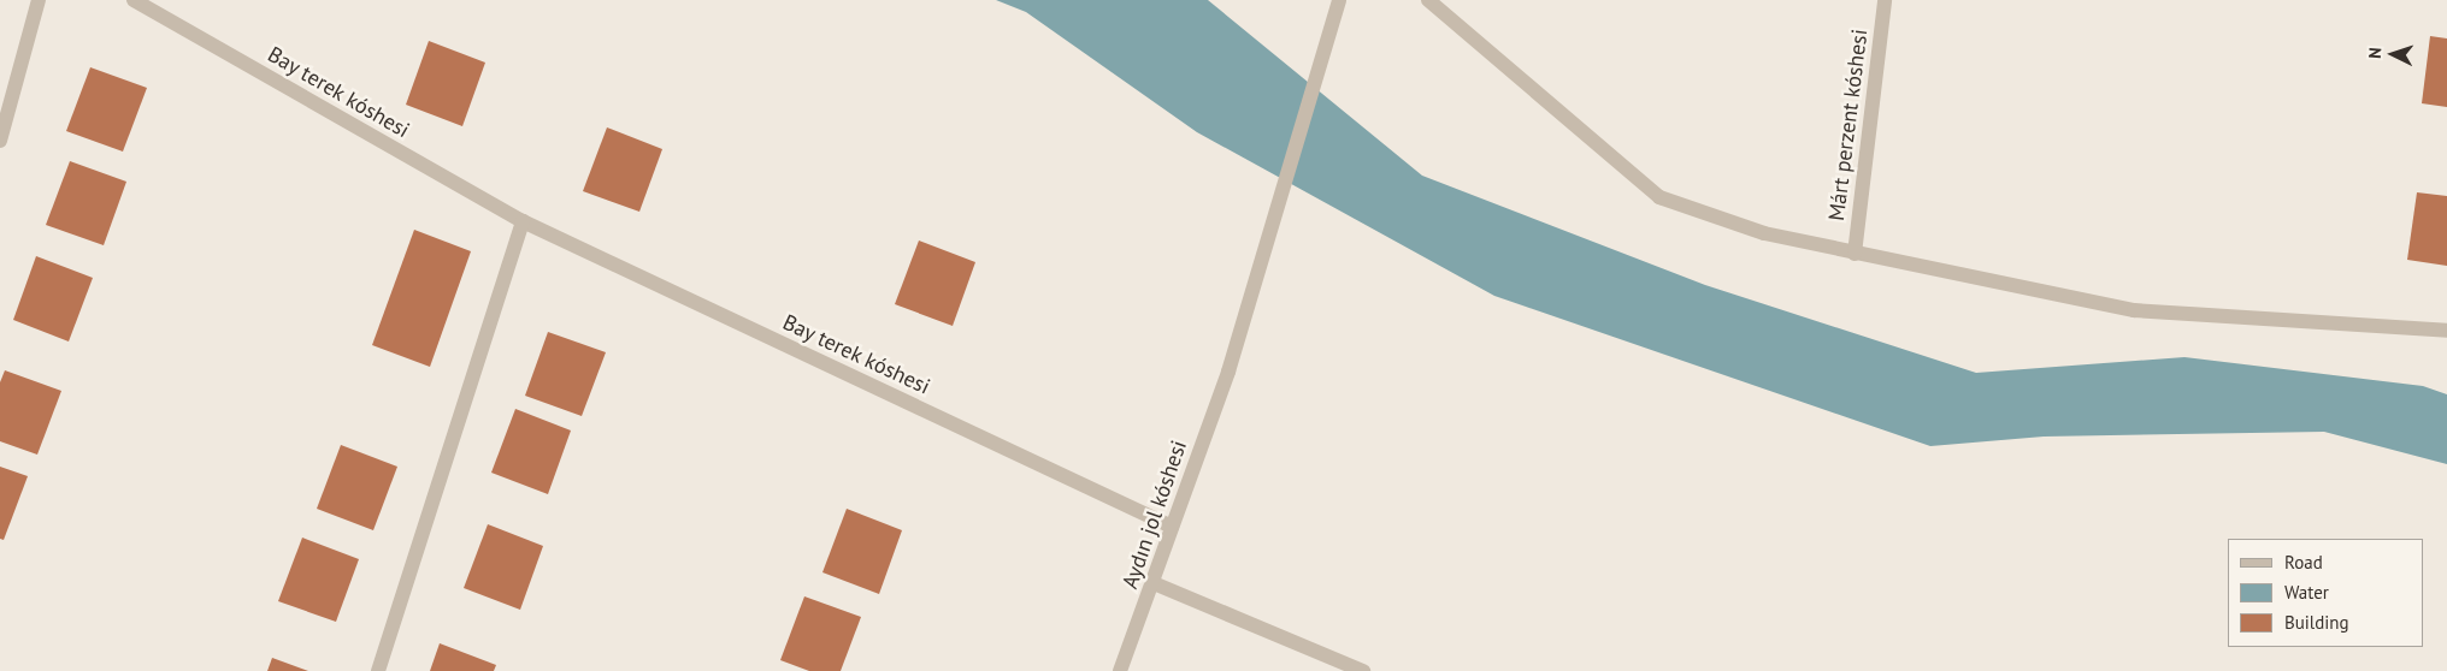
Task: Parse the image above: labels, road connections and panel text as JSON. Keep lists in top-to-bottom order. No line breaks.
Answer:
{"streets":{"street":["Bay terek kóshesi","Márt perzent kóshesi","Aydın jol kóshesi"]},"crossings":[["Bay terek kóshesi","Aydın jol kóshesi"]],"legend":["Road","Water","Building"],"north":"left"}
